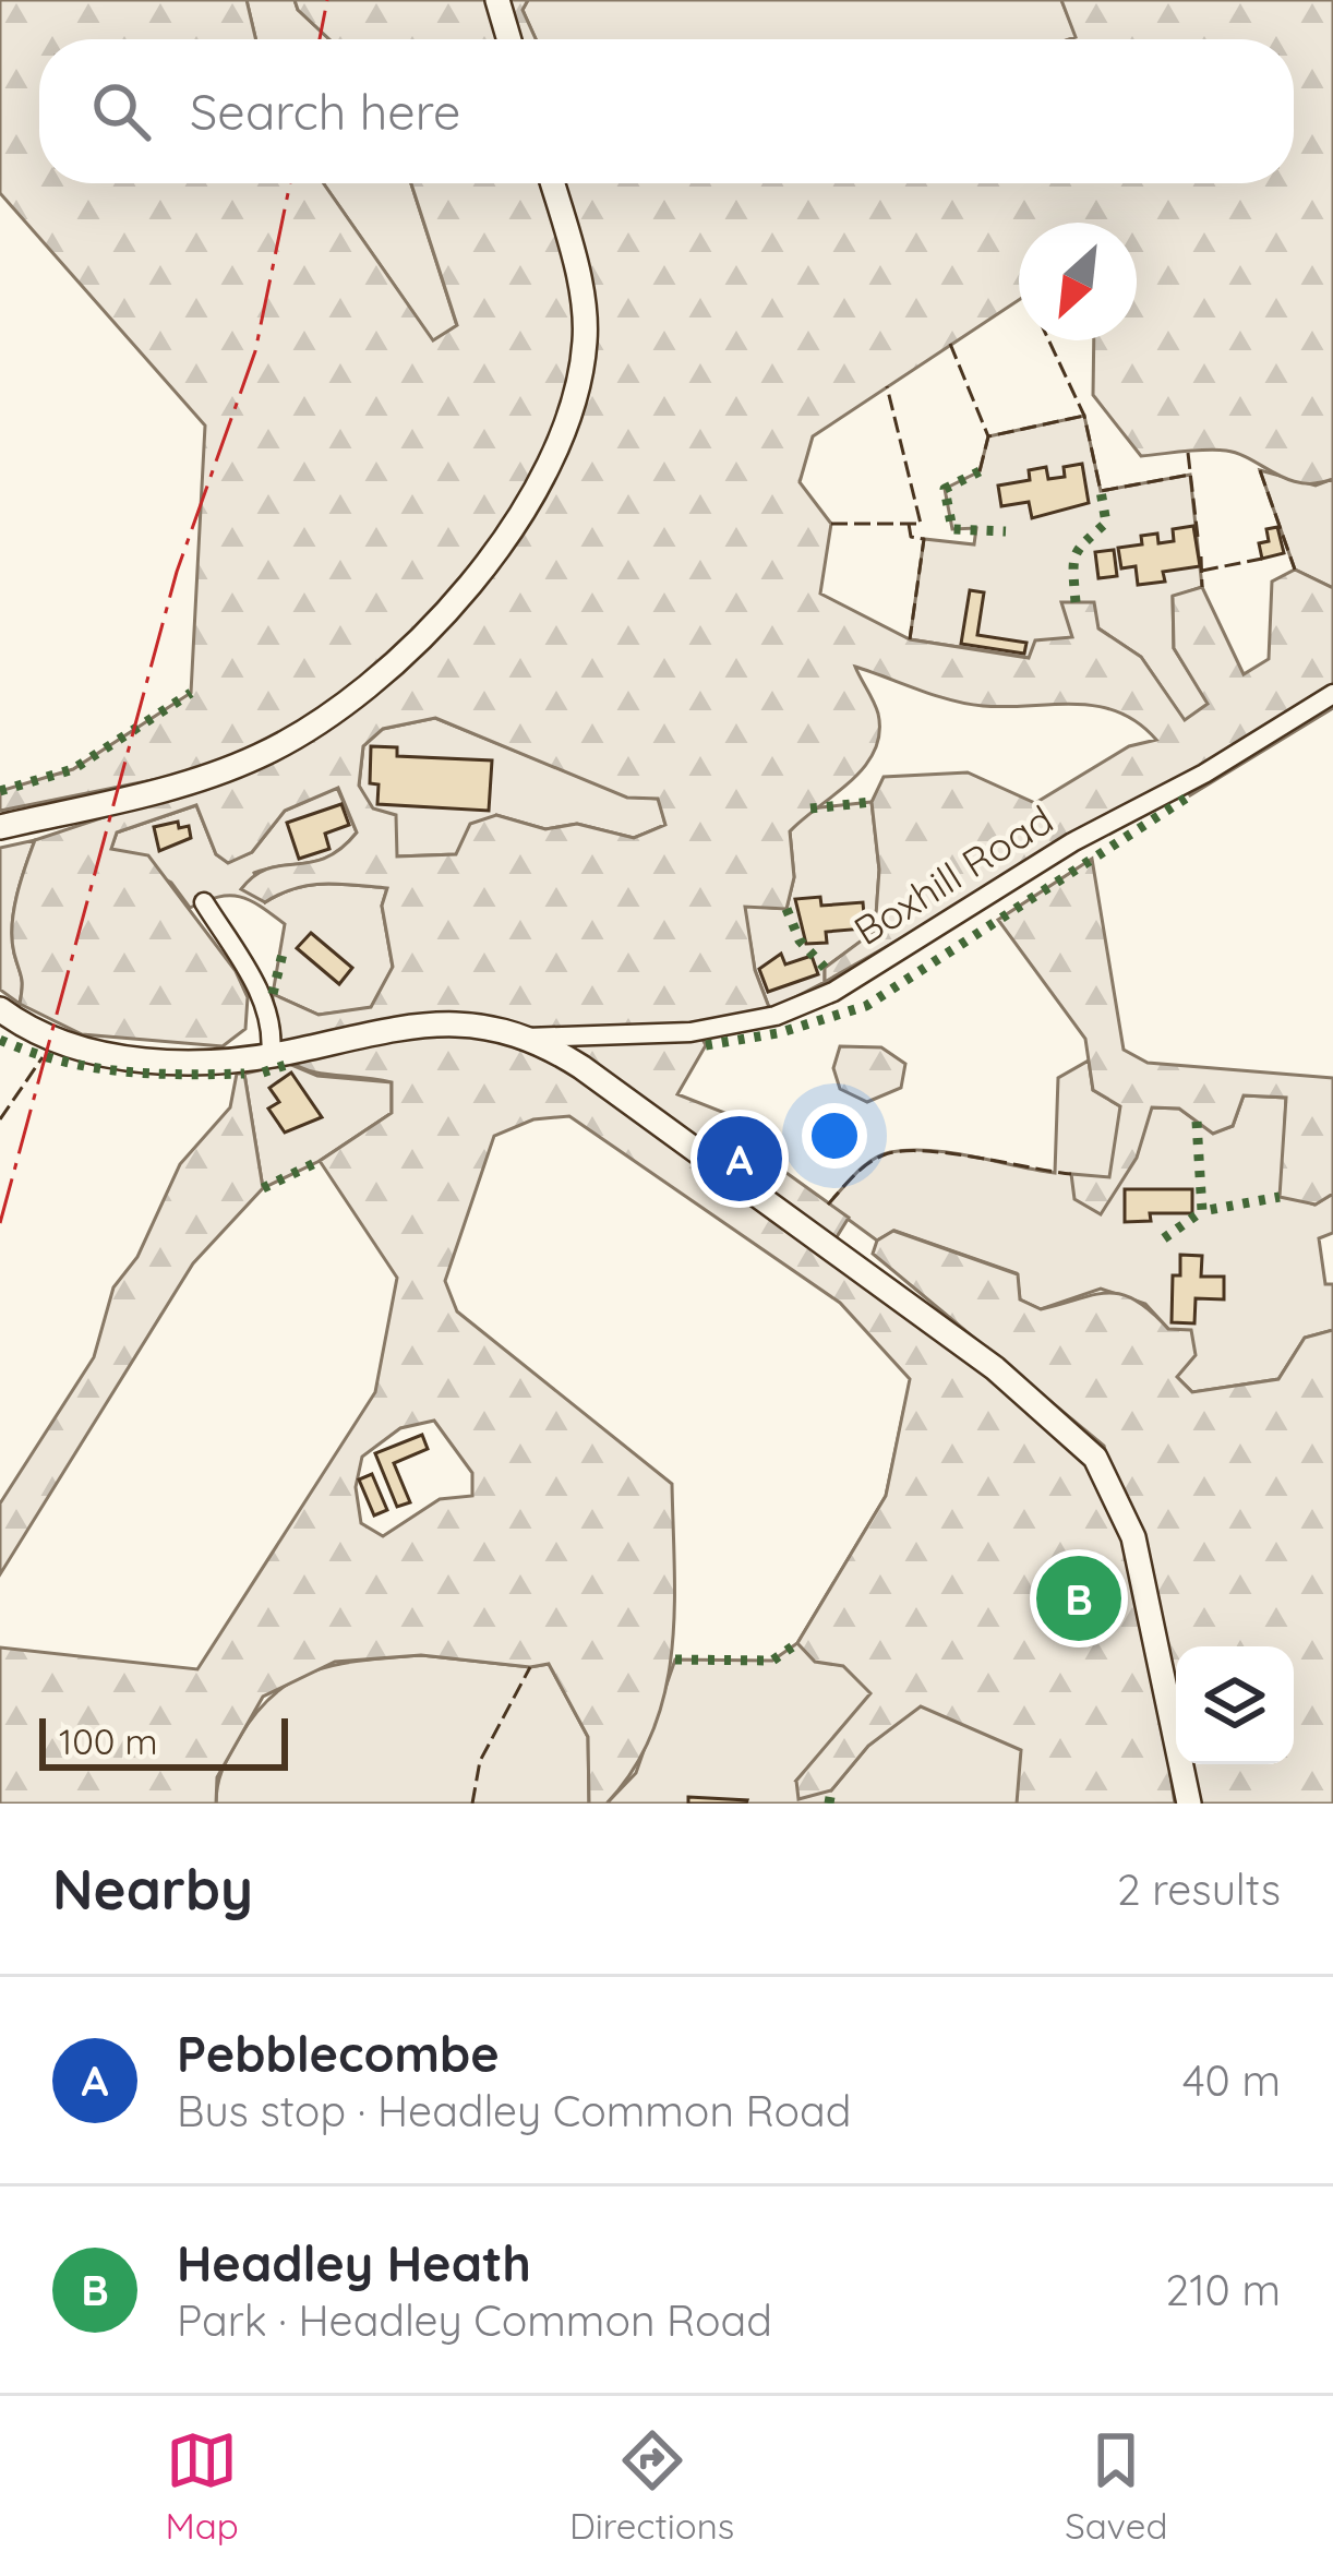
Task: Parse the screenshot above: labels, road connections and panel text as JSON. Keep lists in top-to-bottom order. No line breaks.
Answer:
{"streets":{"street":["Boxhill Road"]},"scale_bar":"100 m","north":"bottom left","page":{"search":"Search here","pins":["A","B"],"scale":"100 m","heading":["Nearby","2 results"],"list":[{"mark":"A","name":"Pebblecombe","note":"Bus stop · Headley Common Road","value":"40 m"},{"mark":"B","name":"Headley Heath","note":"Park · Headley Common Road","value":"210 m"}],"nav":["Map","Directions","Saved"]}}
